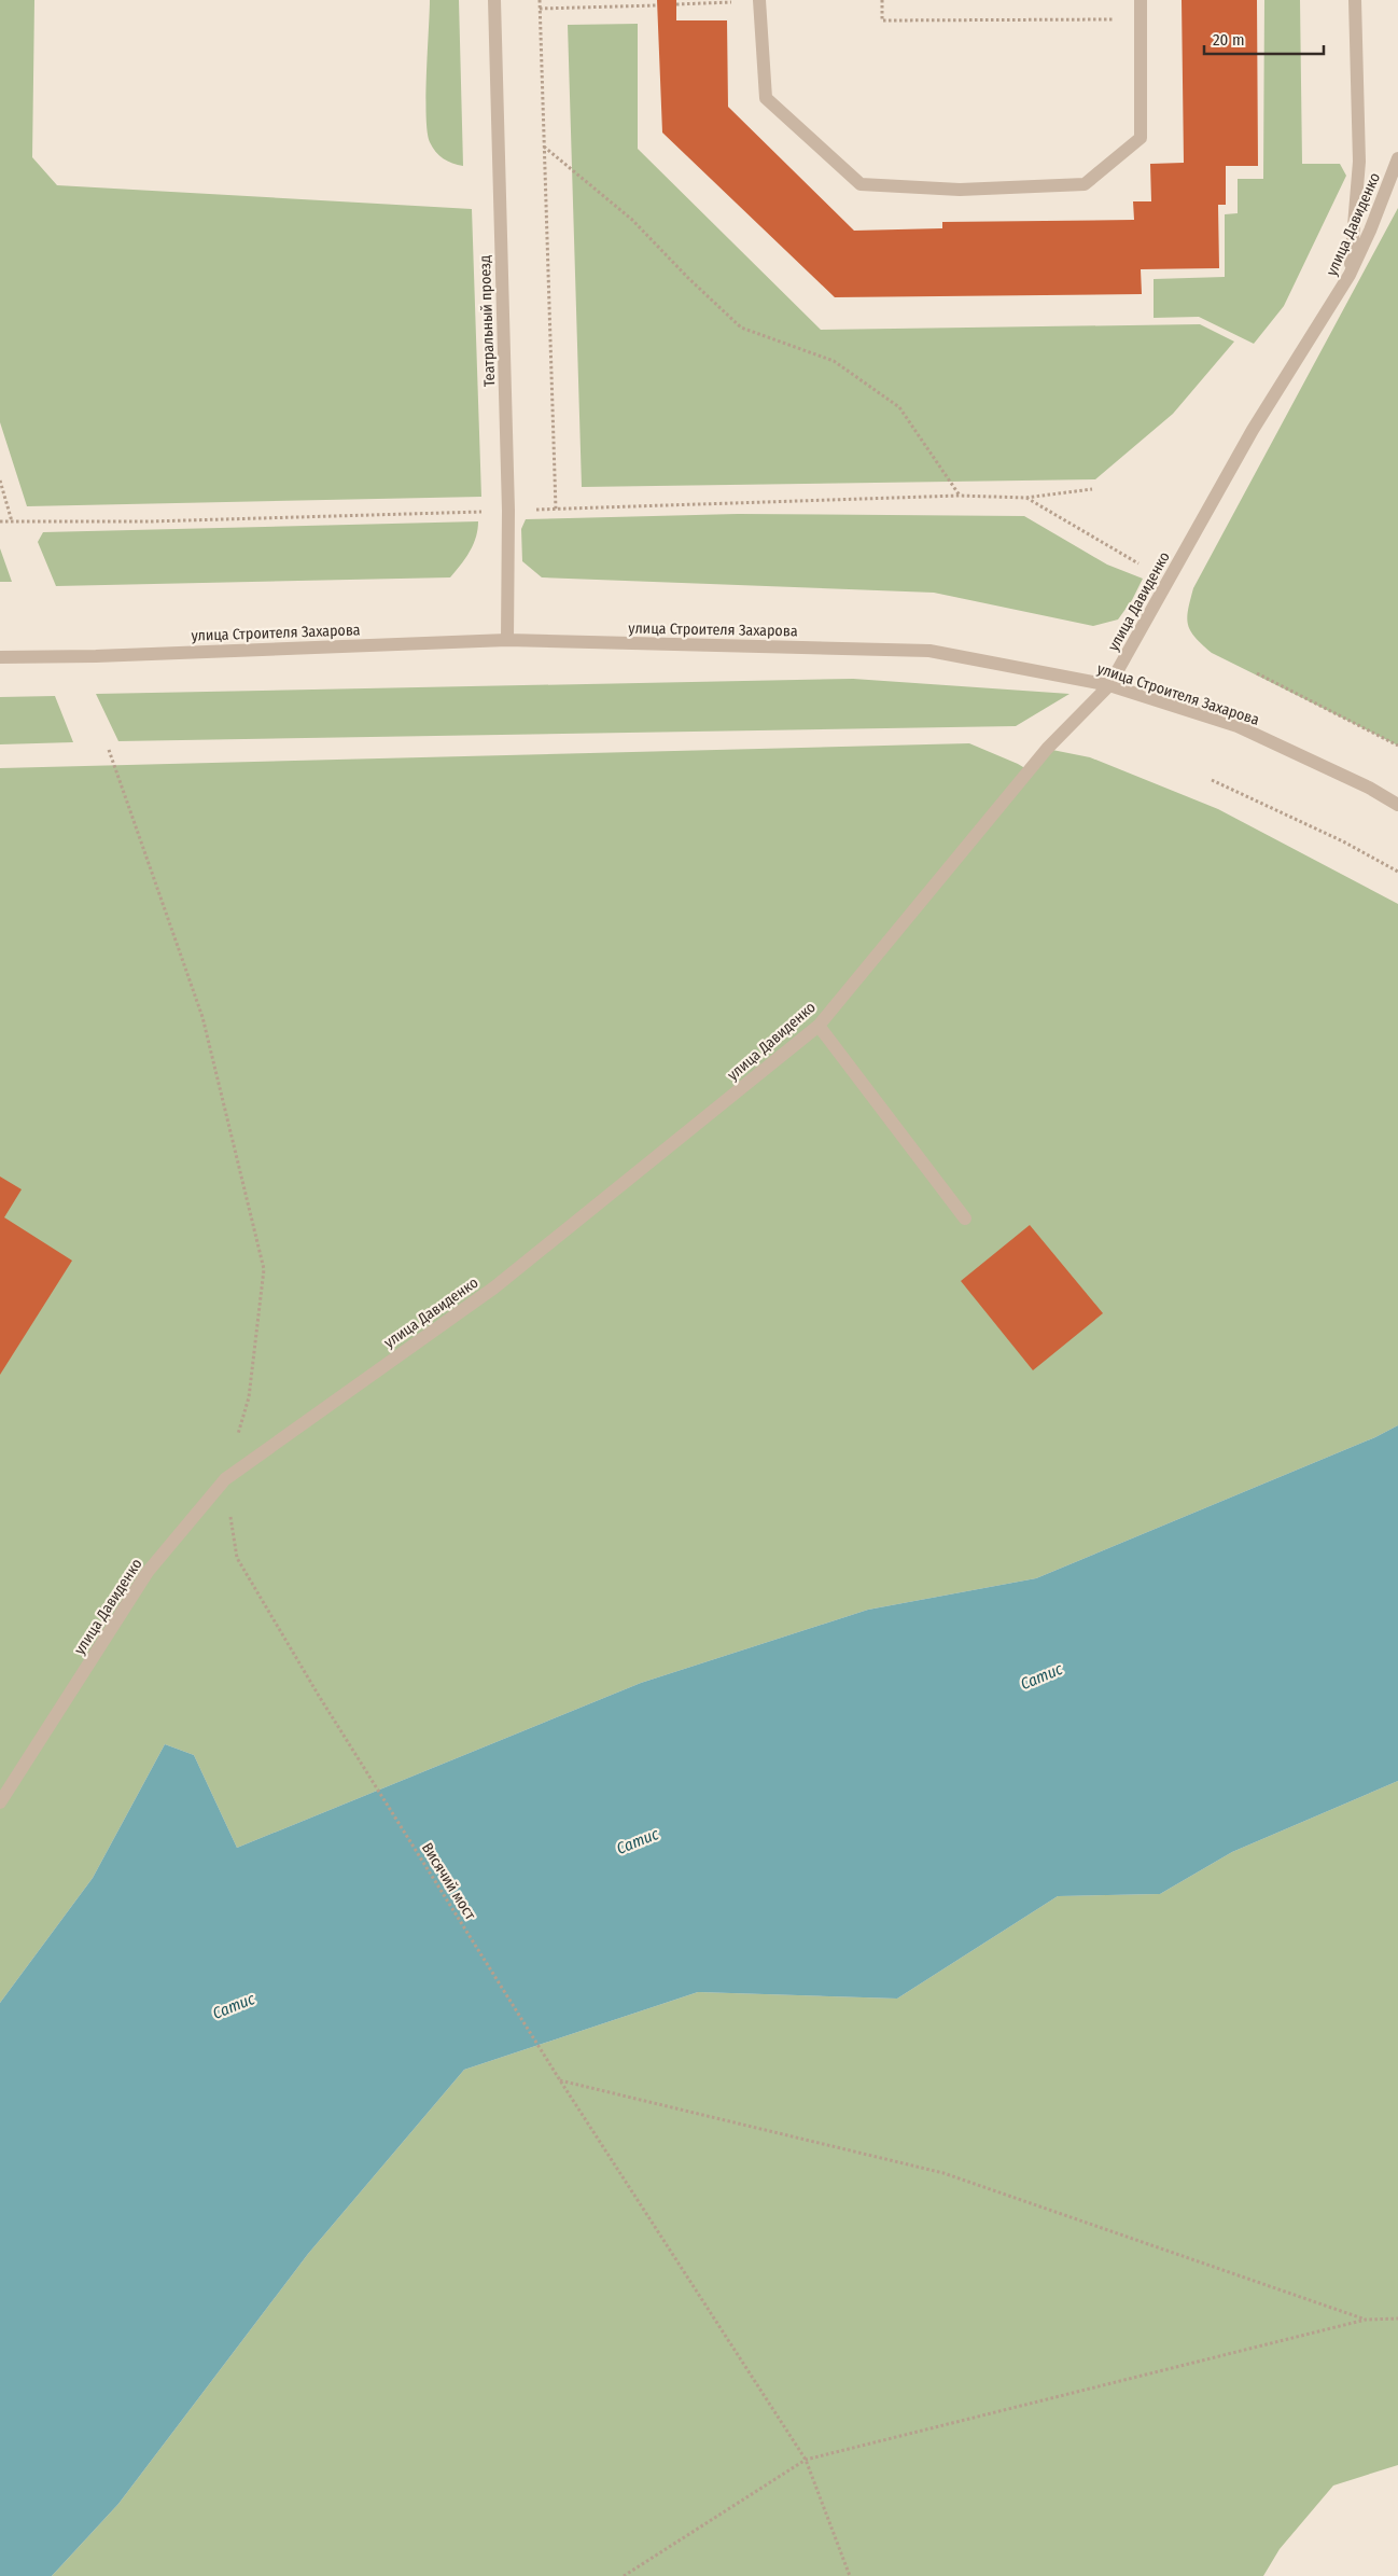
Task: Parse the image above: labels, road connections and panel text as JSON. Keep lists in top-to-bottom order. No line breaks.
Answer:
{"streets":{"street":["улица Давиденко","Театральный проезд","улица Строителя Захарова"],"path":["Висячий мост"]},"crossings":[["улица Давиденко","улица Строителя Захарова"],["улица Давиденко","Висячий мост"],["Театральный проезд","улица Строителя Захарова"]],"water":["Сатис"],"scale_bar":"20 m"}
